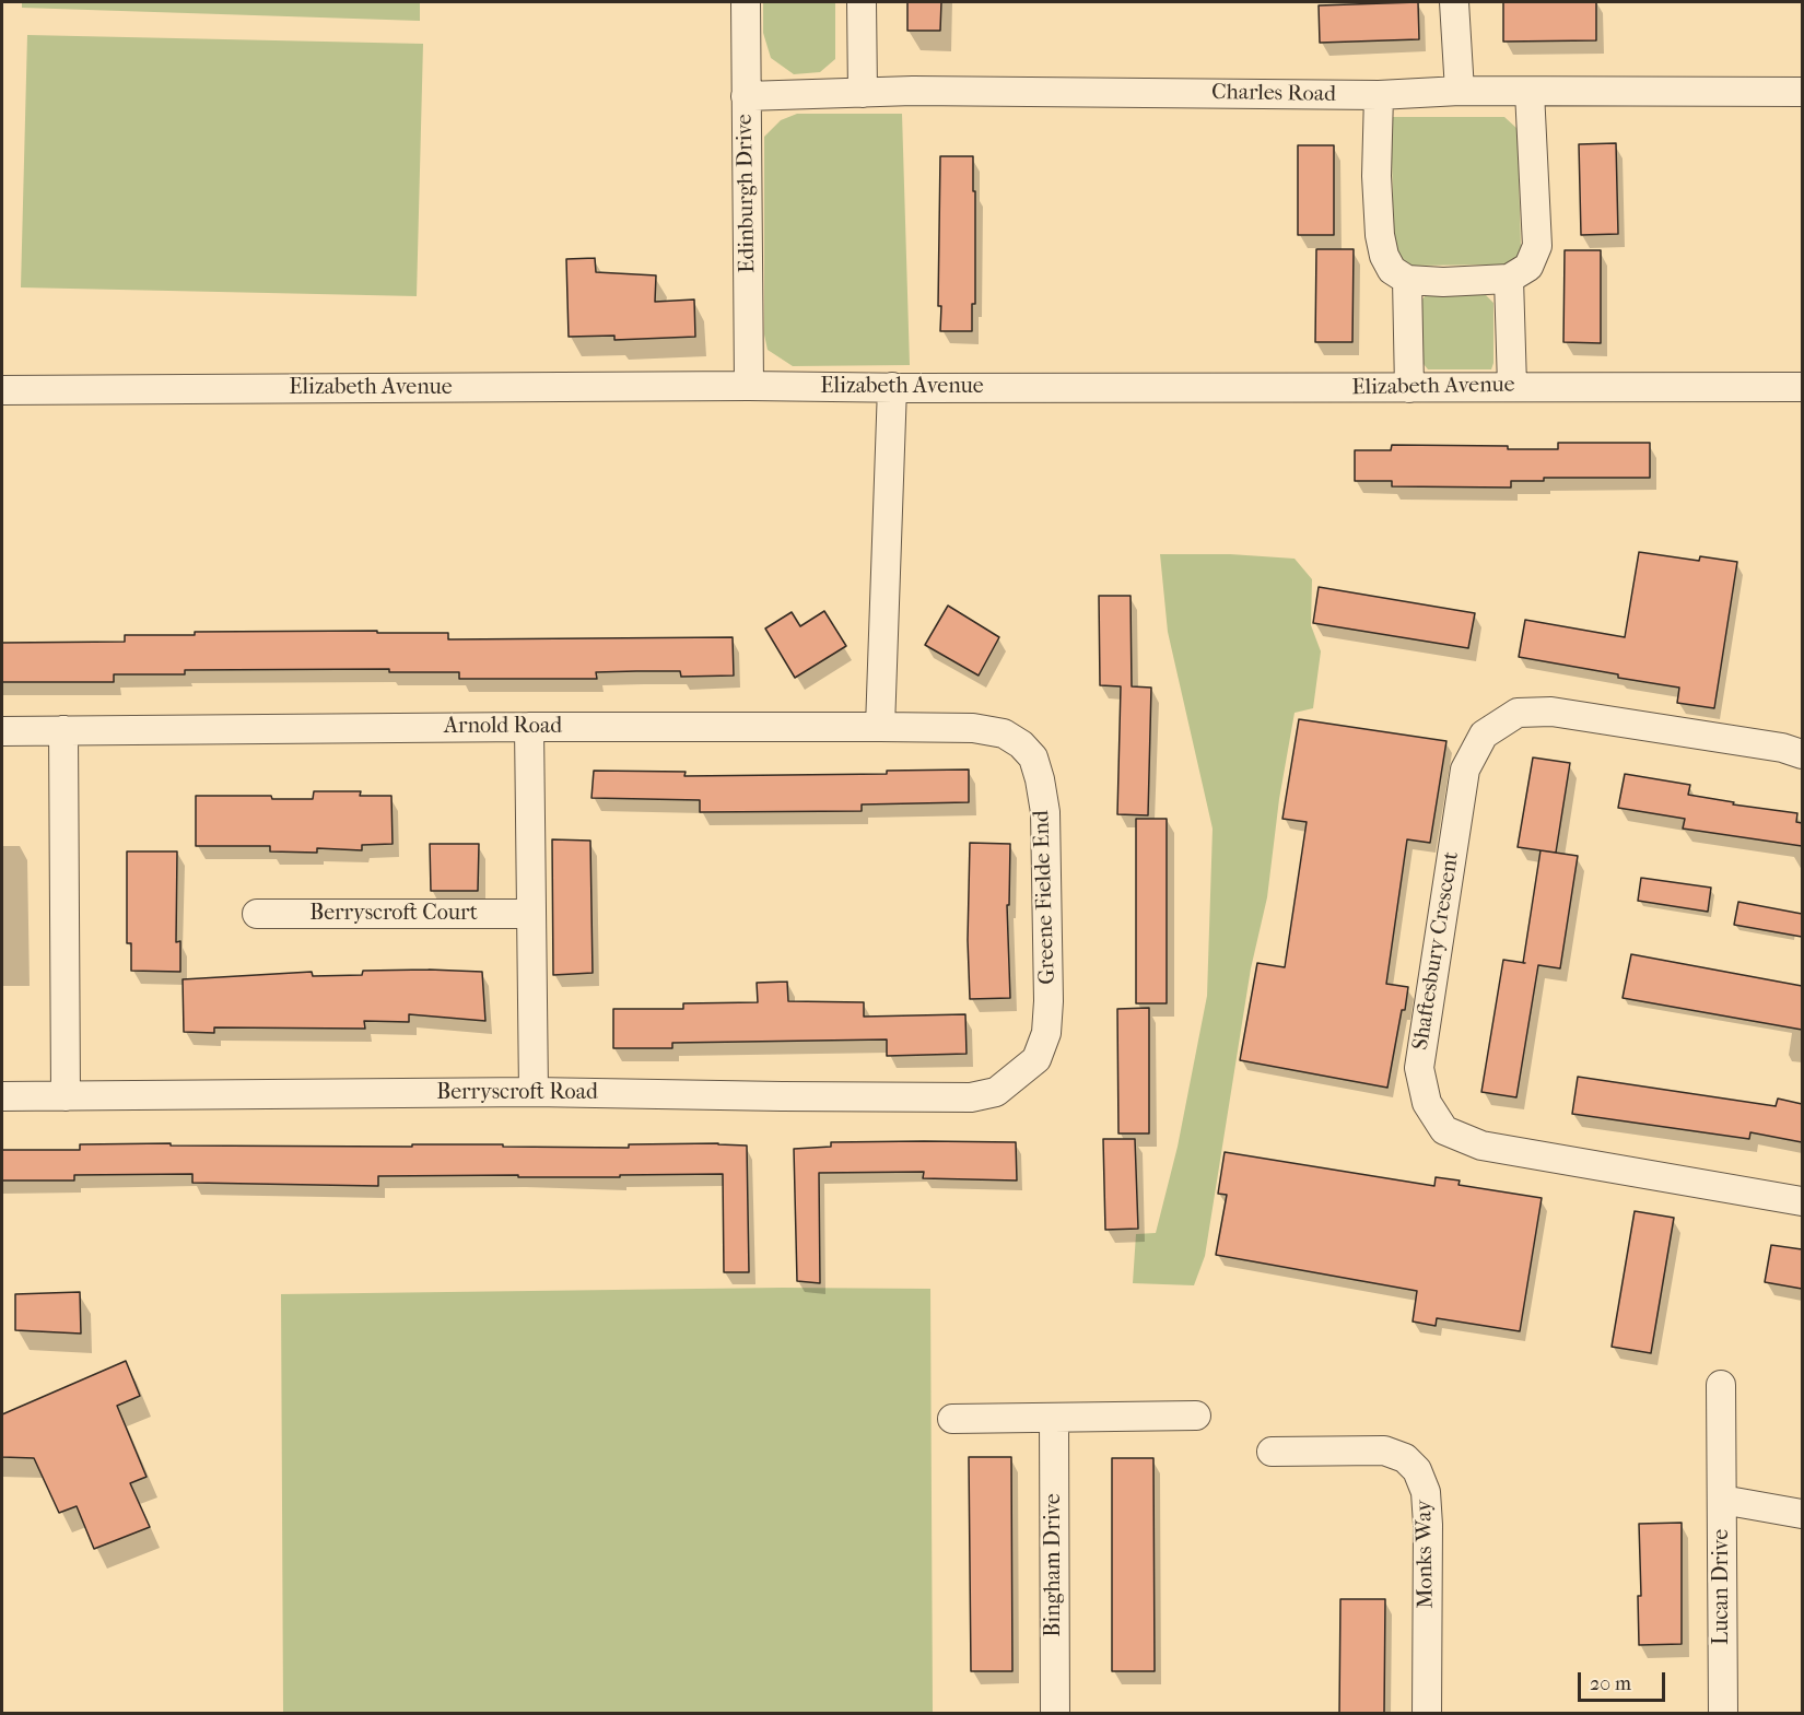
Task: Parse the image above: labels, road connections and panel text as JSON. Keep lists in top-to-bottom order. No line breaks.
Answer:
{"streets":{"street":["Charles Road","Edinburgh Drive","Elizabeth Avenue","Arnold Road","Greene Fielde End","Berryscroft Court","Shaftesbury Crescent","Berryscroft Road","Monks Way","Bingham Drive","Lucan Drive"]},"crossings":[["Charles Road","Edinburgh Drive"],["Edinburgh Drive","Elizabeth Avenue"],["Arnold Road","Greene Fielde End"],["Greene Fielde End","Berryscroft Road"]],"scale_bar":"20 m"}
